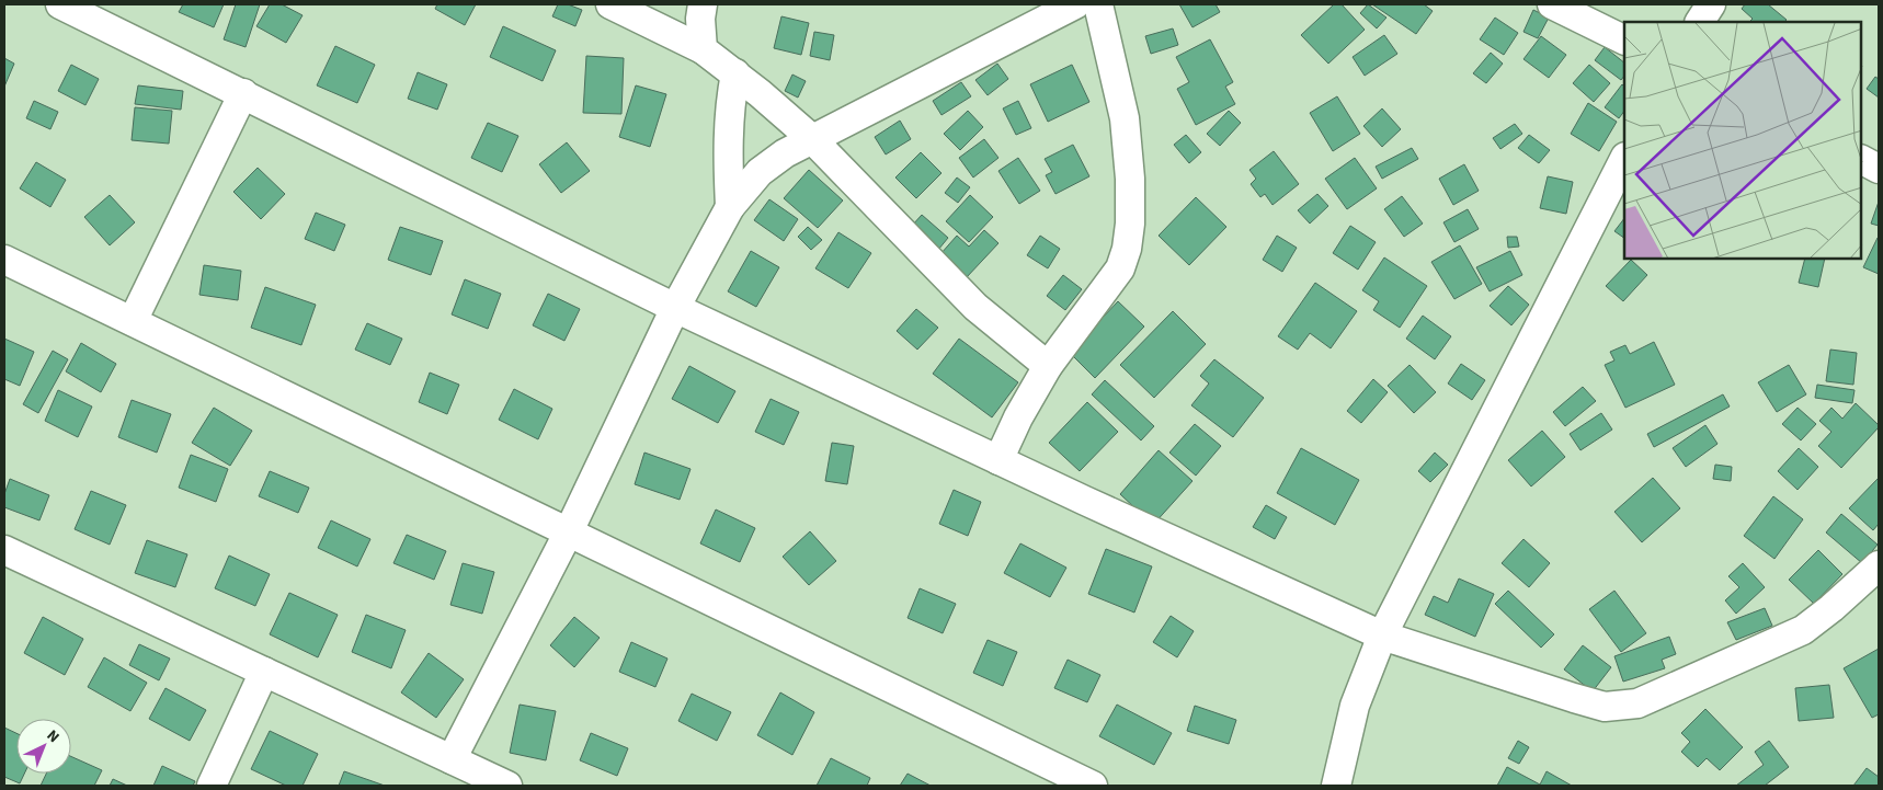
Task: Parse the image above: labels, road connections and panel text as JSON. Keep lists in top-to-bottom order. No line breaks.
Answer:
{"north":"top right"}
